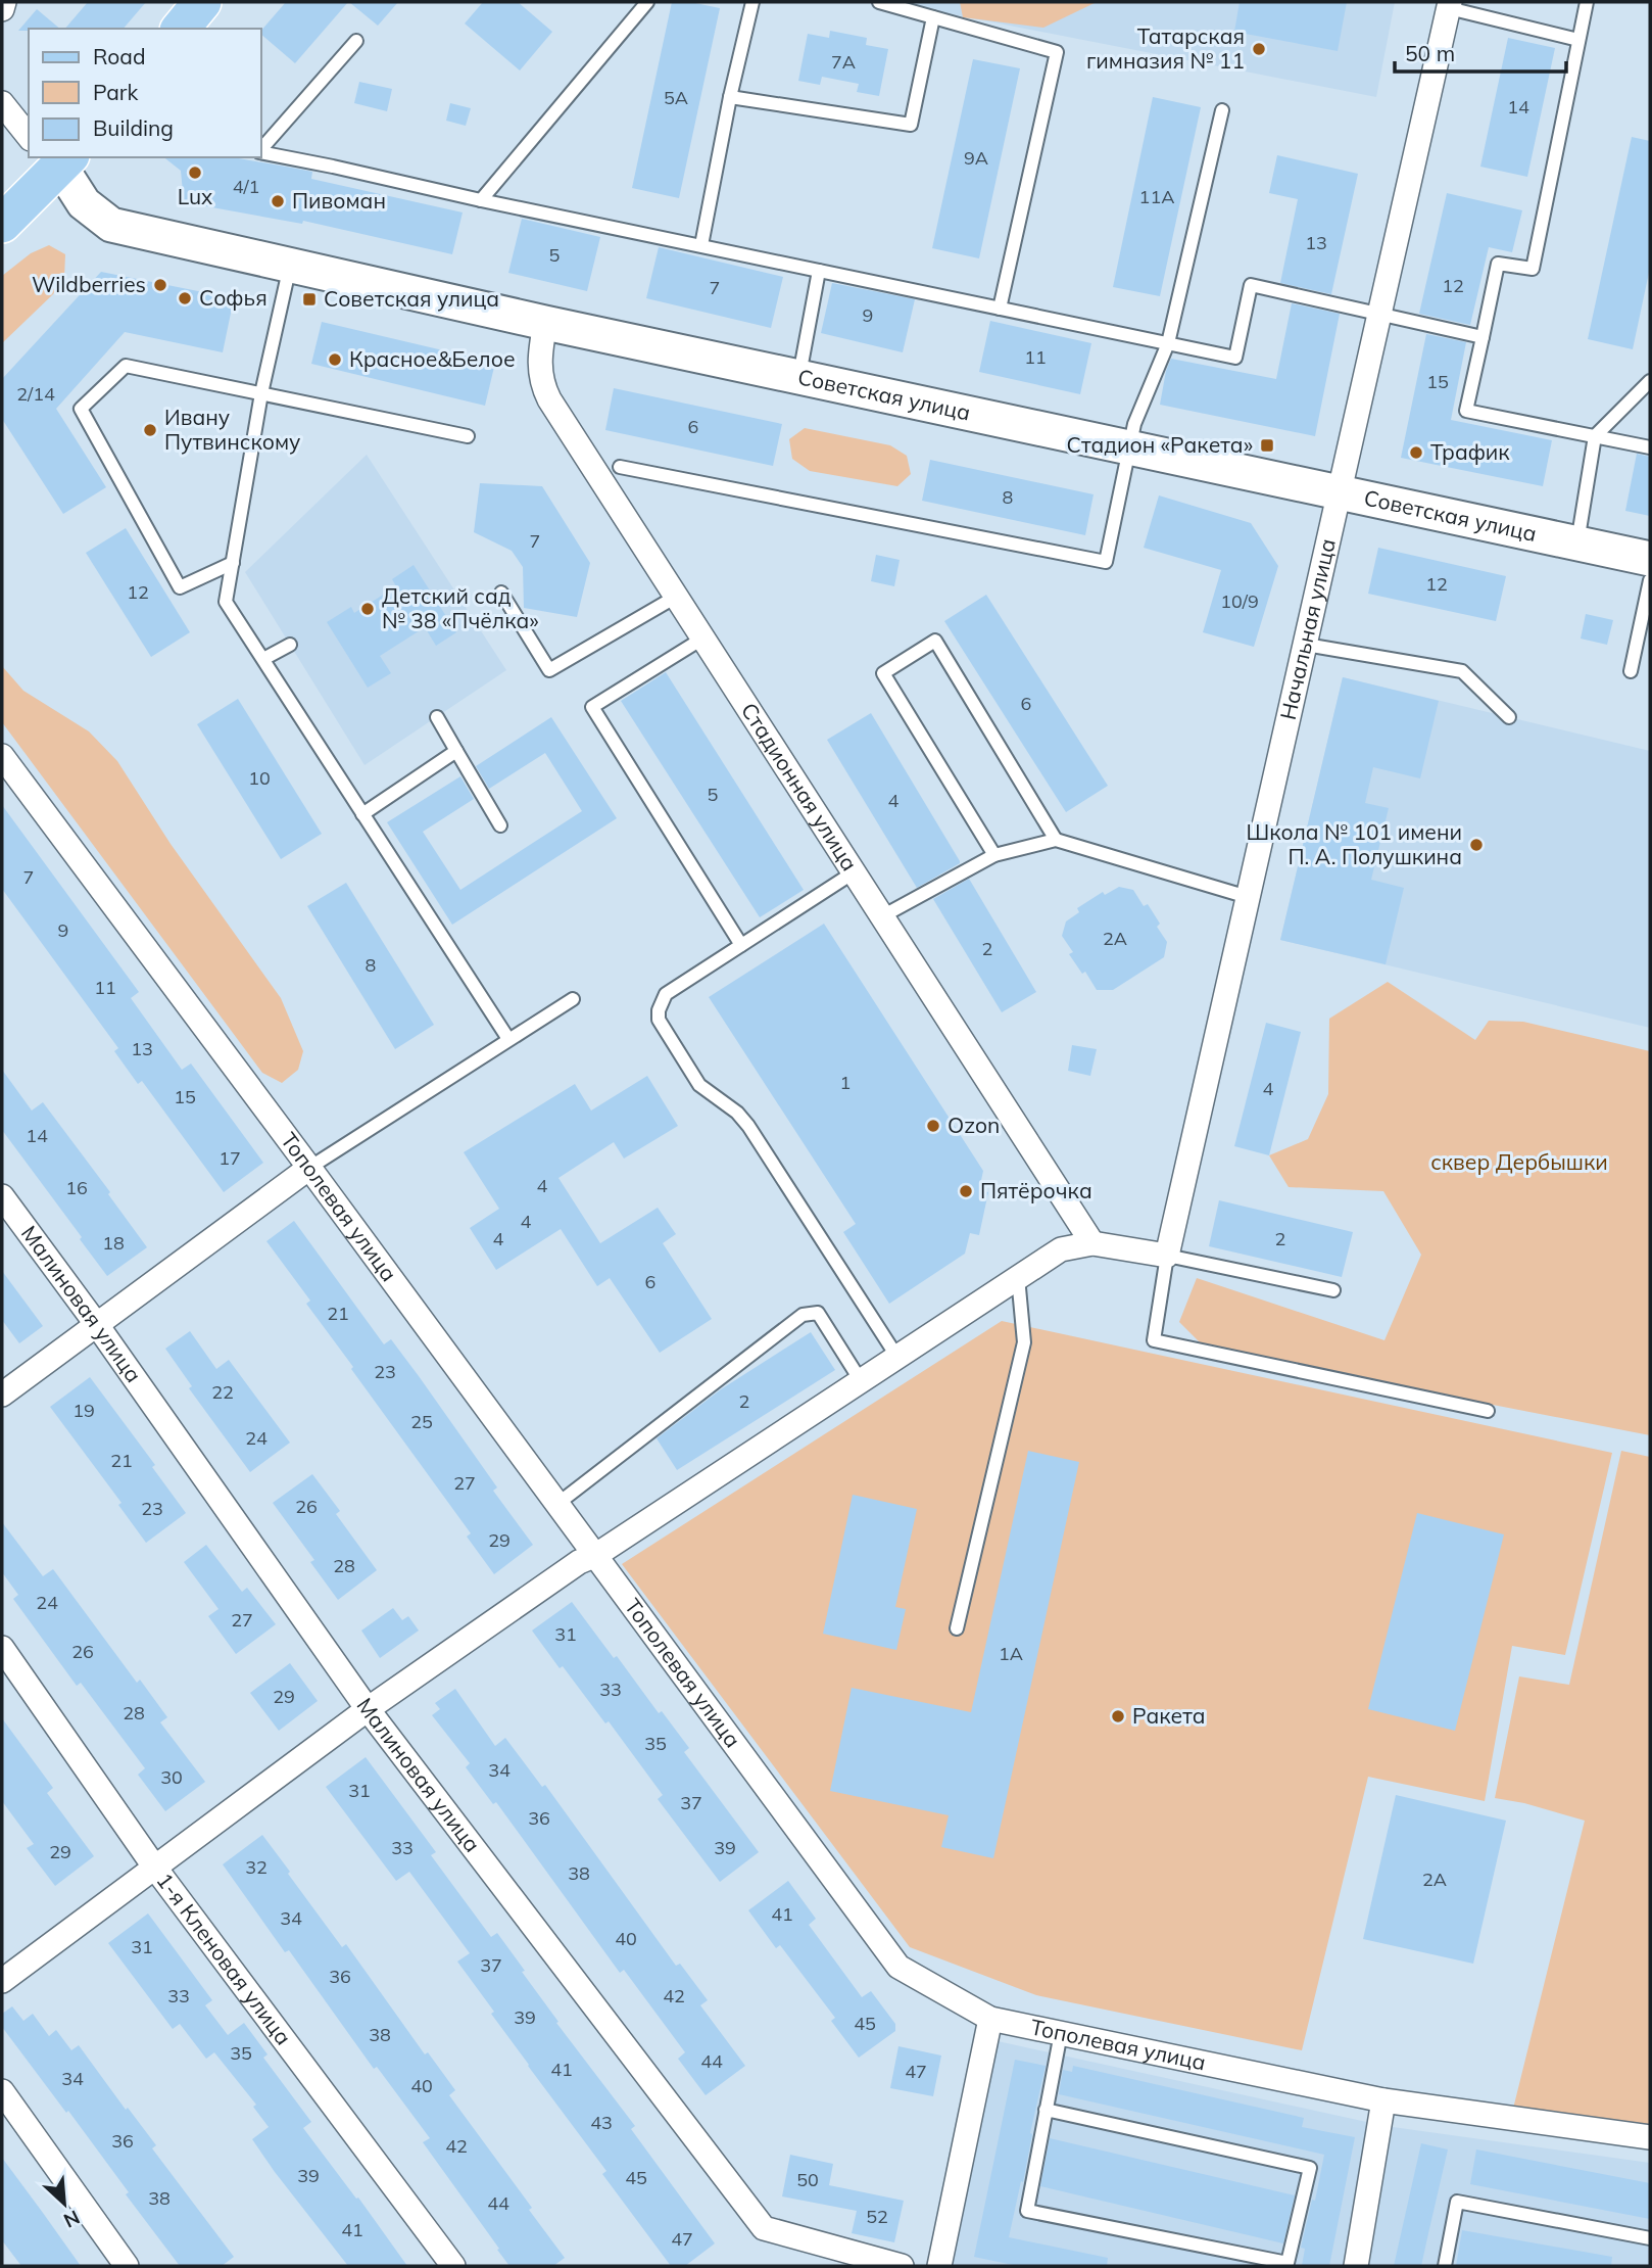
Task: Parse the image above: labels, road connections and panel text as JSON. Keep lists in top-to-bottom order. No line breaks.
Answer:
{"streets":{"street":["Советская улица","Начальная улица","Стадионная улица","Тополевая улица","Малиновая улица","1-я Кленовая улица"]},"crossings":[["Советская улица","Начальная улица"],["Советская улица","Стадионная улица"]],"parks":["сквер Дербышки"],"places":{"other":["Татарская гимназия № 11","Lux","Пивоман","Wildberries","Софья","Красное&Белое","Ивану Путвинскому","Трафик","Детский сад № 38 «Пчёлка»","Школа № 101 имени П. А. Полушкина","Ozon","Пятёрочка","Ракета"],"transit":["Советская улица","Стадион «Ракета»"]},"house_numbers":["7А","5А","14","9А","4/1","11А","13","5","12","7","9","11","15","2/14","6","8","7","12","12","10/9","6","10","5","4","7","9","2А","2","8","11","13","1","4","15","14","17","4","16","4","4","2","18","6","21","23","22","2","19","25","24","21","27","26","23","29","28","24","27","31","26","1А","33","29","28","35","34","30","31","37","36","33","39","29","32","38","2А","41","34","40","31","37","36","33","42","39","45","38","35","44","41","47","34","40","43","36","42","39","45","50","38","44","52","41","47"],"legend":["Road","Park","Building"],"scale_bar":"50 m","north":"bottom right"}
